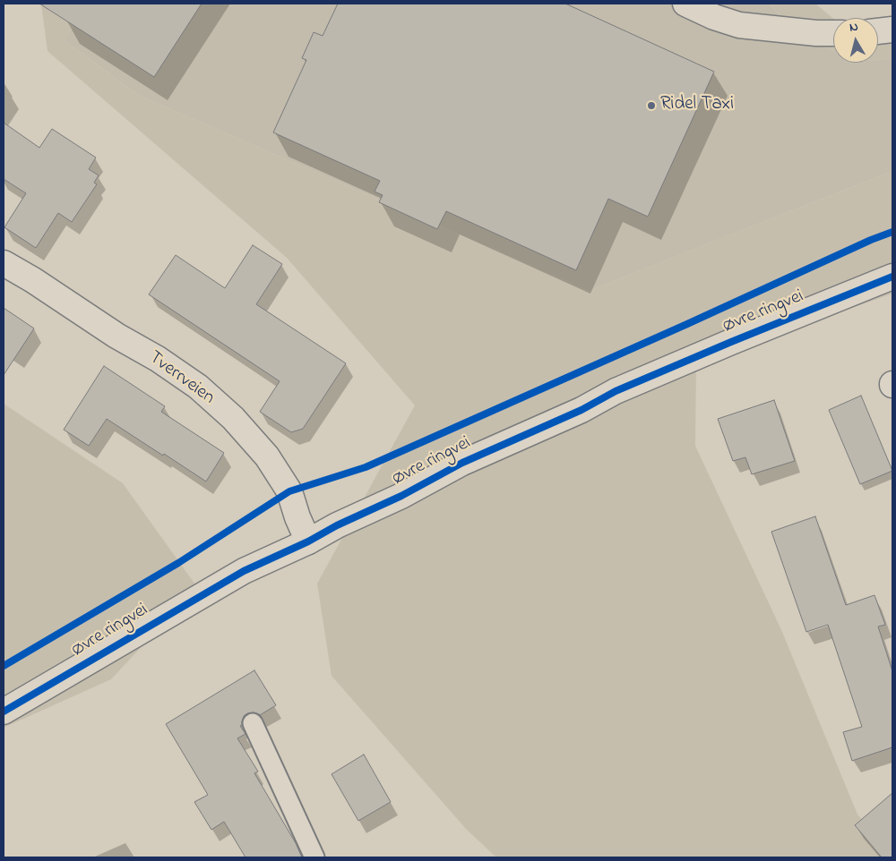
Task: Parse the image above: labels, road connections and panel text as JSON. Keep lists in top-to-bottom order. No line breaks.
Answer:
{"streets":{"street":["Øvre ringvei","Tverrveien"]},"crossings":[["Øvre ringvei","Tverrveien"]],"places":["Ridel Taxi"],"north":"top"}
